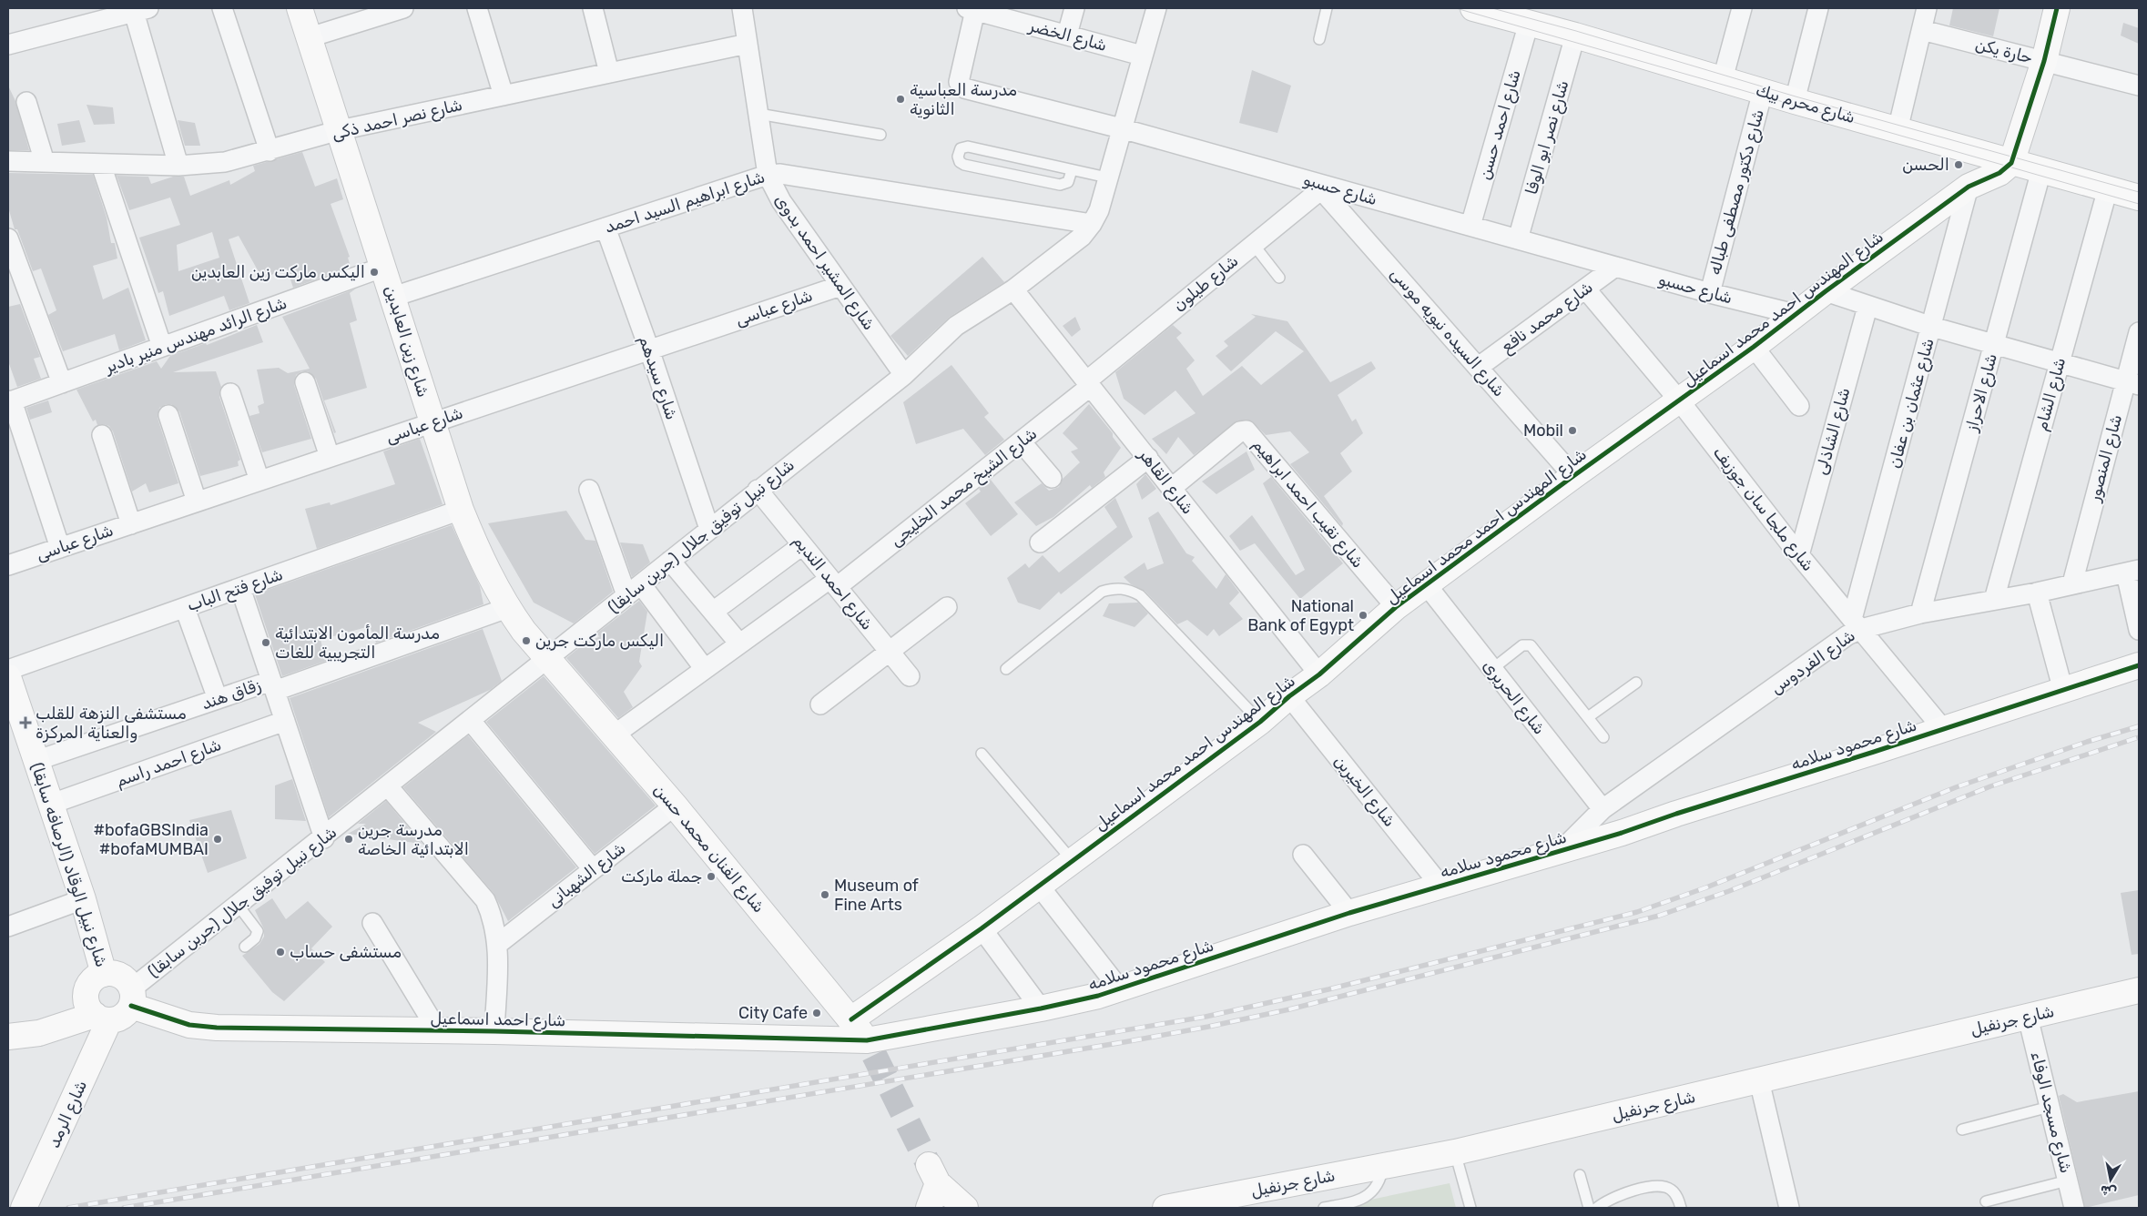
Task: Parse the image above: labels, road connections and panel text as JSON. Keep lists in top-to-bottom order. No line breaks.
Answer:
{"streets":{"street":["شارع الخضر","حارة يكن","شارع محرم بيك","شارع نصر احمد ذكى","شارع احمد حسن","شارع نصر ابو الوفا","شارع حسبو","شارع دكتور مصطفى طباله","شارع ابراهيم السيد احمد","شارع المشير احمد بدوى","شارع طيلون","شارع عباسى","شارع المهندس احمد محمد اسماعيل","شارع محمد نافع","شارع السيده نبويه موسى","شارع الرائد مهندس منير بادير","شارع زين العابدين","شارع سيدهم","شارع الاحراز","شارع الشام","شارع عثمان بن عفان","شارع الشاذلى","شارع المنصور","شارع القاهر","شارع الشيخ محمد الخليجى","شارع نقيب احمد ابراهيم","شارع ملجا سان جوزيف","شارع نبيل توفيق جلال (جرين سابقا)","شارع احمد النديم","شارع فتح الباب","شارع الفردوس","زقاق هند","شارع الحريرى","شارع محمود سلامه","شارع احمد راسم","شارع الخيرين","شارع الفنان محمد حسن","شارع نبيل الوقاد (الرصافه سابقا)","شارع الشهبانى","شارع احمد اسماعيل","شارع جرنفيل","شارع مسجد الوفاء","شارع الرمد"]},"crossings":[["شارع الخضر","شارع حسبو"],["شارع الخضر","شارع نبيل توفيق جلال (جرين سابقا)"],["شارع محرم بيك","شارع احمد حسن"],["شارع محرم بيك","شارع نصر ابو الوفا"],["شارع محرم بيك","شارع دكتور مصطفى طباله"],["شارع محرم بيك","شارع المهندس احمد محمد اسماعيل"],["شارع محرم بيك","شارع الاحراز"],["شارع محرم بيك","شارع الشام"],["شارع نصر احمد ذكى","شارع المشير احمد بدوى"],["شارع نصر احمد ذكى","شارع زين العابدين"],["شارع احمد حسن","شارع حسبو"],["شارع نصر ابو الوفا","شارع حسبو"],["شارع حسبو","شارع دكتور مصطفى طباله"],["شارع حسبو","شارع طيلون"],["شارع حسبو","شارع المهندس احمد محمد اسماعيل"],["شارع حسبو","شارع محمد نافع"],["شارع حسبو","شارع السيده نبويه موسى"],["شارع حسبو","شارع نبيل توفيق جلال (جرين سابقا)"],["شارع ابراهيم السيد احمد","شارع المشير احمد بدوى"],["شارع ابراهيم السيد احمد","شارع زين العابدين"],["شارع ابراهيم السيد احمد","شارع سيدهم"],["شارع ابراهيم السيد احمد","شارع نبيل توفيق جلال (جرين سابقا)"],["شارع المشير احمد بدوى","شارع عباسى"],["شارع المشير احمد بدوى","شارع نبيل توفيق جلال (جرين سابقا)"],["شارع طيلون","شارع السيده نبويه موسى"],["شارع طيلون","شارع القاهر"],["شارع طيلون","شارع الشيخ محمد الخليجى"],["شارع عباسى","شارع زين العابدين"],["شارع عباسى","شارع سيدهم"],["شارع المهندس احمد محمد اسماعيل","شارع السيده نبويه موسى"],["شارع المهندس احمد محمد اسماعيل","شارع عثمان بن عفان"],["شارع المهندس احمد محمد اسماعيل","شارع القاهر"],["شارع المهندس احمد محمد اسماعيل","شارع نقيب احمد ابراهيم"],["شارع المهندس احمد محمد اسماعيل","شارع ملجا سان جوزيف"],["شارع المهندس احمد محمد اسماعيل","شارع الحريرى"],["شارع المهندس احمد محمد اسماعيل","شارع الخيرين"],["شارع المهندس احمد محمد اسماعيل","شارع الفنان محمد حسن"],["شارع محمد نافع","شارع السيده نبويه موسى"],["شارع محمد نافع","شارع ملجا سان جوزيف"],["شارع الرائد مهندس منير بادير","شارع زين العابدين"],["شارع زين العابدين","شارع نبيل توفيق جلال (جرين سابقا)"],["شارع زين العابدين","شارع فتح الباب"],["شارع زين العابدين","زقاق هند"],["شارع زين العابدين","شارع الفنان محمد حسن"],["شارع سيدهم","شارع نبيل توفيق جلال (جرين سابقا)"],["شارع الاحراز","شارع الفردوس"],["شارع الشام","شارع الفردوس"],["شارع عثمان بن عفان","شارع ملجا سان جوزيف"],["شارع عثمان بن عفان","شارع الفردوس"],["شارع الشاذلى","شارع ملجا سان جوزيف"],["شارع المنصور","شارع الفردوس"],["شارع القاهر","شارع الشيخ محمد الخليجى"],["شارع القاهر","شارع نقيب احمد ابراهيم"],["شارع القاهر","شارع نبيل توفيق جلال (جرين سابقا)"],["شارع الشيخ محمد الخليجى","شارع احمد النديم"],["شارع الشيخ محمد الخليجى","شارع الفنان محمد حسن"],["شارع ملجا سان جوزيف","شارع الفردوس"],["شارع ملجا سان جوزيف","شارع محمود سلامه"],["شارع نبيل توفيق جلال (جرين سابقا)","شارع احمد النديم"],["شارع نبيل توفيق جلال (جرين سابقا)","شارع الفنان محمد حسن"],["شارع نبيل توفيق جلال (جرين سابقا)","شارع نبيل الوقاد (الرصافه سابقا)"],["شارع نبيل توفيق جلال (جرين سابقا)","شارع احمد اسماعيل"],["شارع نبيل توفيق جلال (جرين سابقا)","شارع الرمد"],["شارع الفردوس","شارع الحريرى"],["شارع الفردوس","شارع محمود سلامه"],["زقاق هند","شارع نبيل الوقاد (الرصافه سابقا)"],["شارع محمود سلامه","شارع الخيرين"],["شارع محمود سلامه","شارع الفنان محمد حسن"],["شارع محمود سلامه","شارع احمد اسماعيل"],["شارع احمد راسم","شارع نبيل الوقاد (الرصافه سابقا)"],["شارع الفنان محمد حسن","شارع الشهبانى"],["شارع الفنان محمد حسن","شارع احمد اسماعيل"],["شارع نبيل الوقاد (الرصافه سابقا)","شارع احمد اسماعيل"],["شارع نبيل الوقاد (الرصافه سابقا)","شارع الرمد"],["شارع احمد اسماعيل","شارع الرمد"],["شارع جرنفيل","شارع مسجد الوفاء"]],"places":{"other":["مدرسة العباسية الثانوية","الحسن","اليكس ماركت زين العابدين","Mobil","National Bank of Egypt","اليكس ماركت جرين","مدرسة المأمون الابتدائية التجريبية للغات","#bofaGBSIndia #bofaMUMBAI","مدرسة جرين الابتدائية الخاصة","جملة ماركت","Museum of Fine Arts","مستشفى حساب","City Cafe"],"health":["مستشفى النزهة للقلب والعناية المركزة"]},"north":"bottom"}
